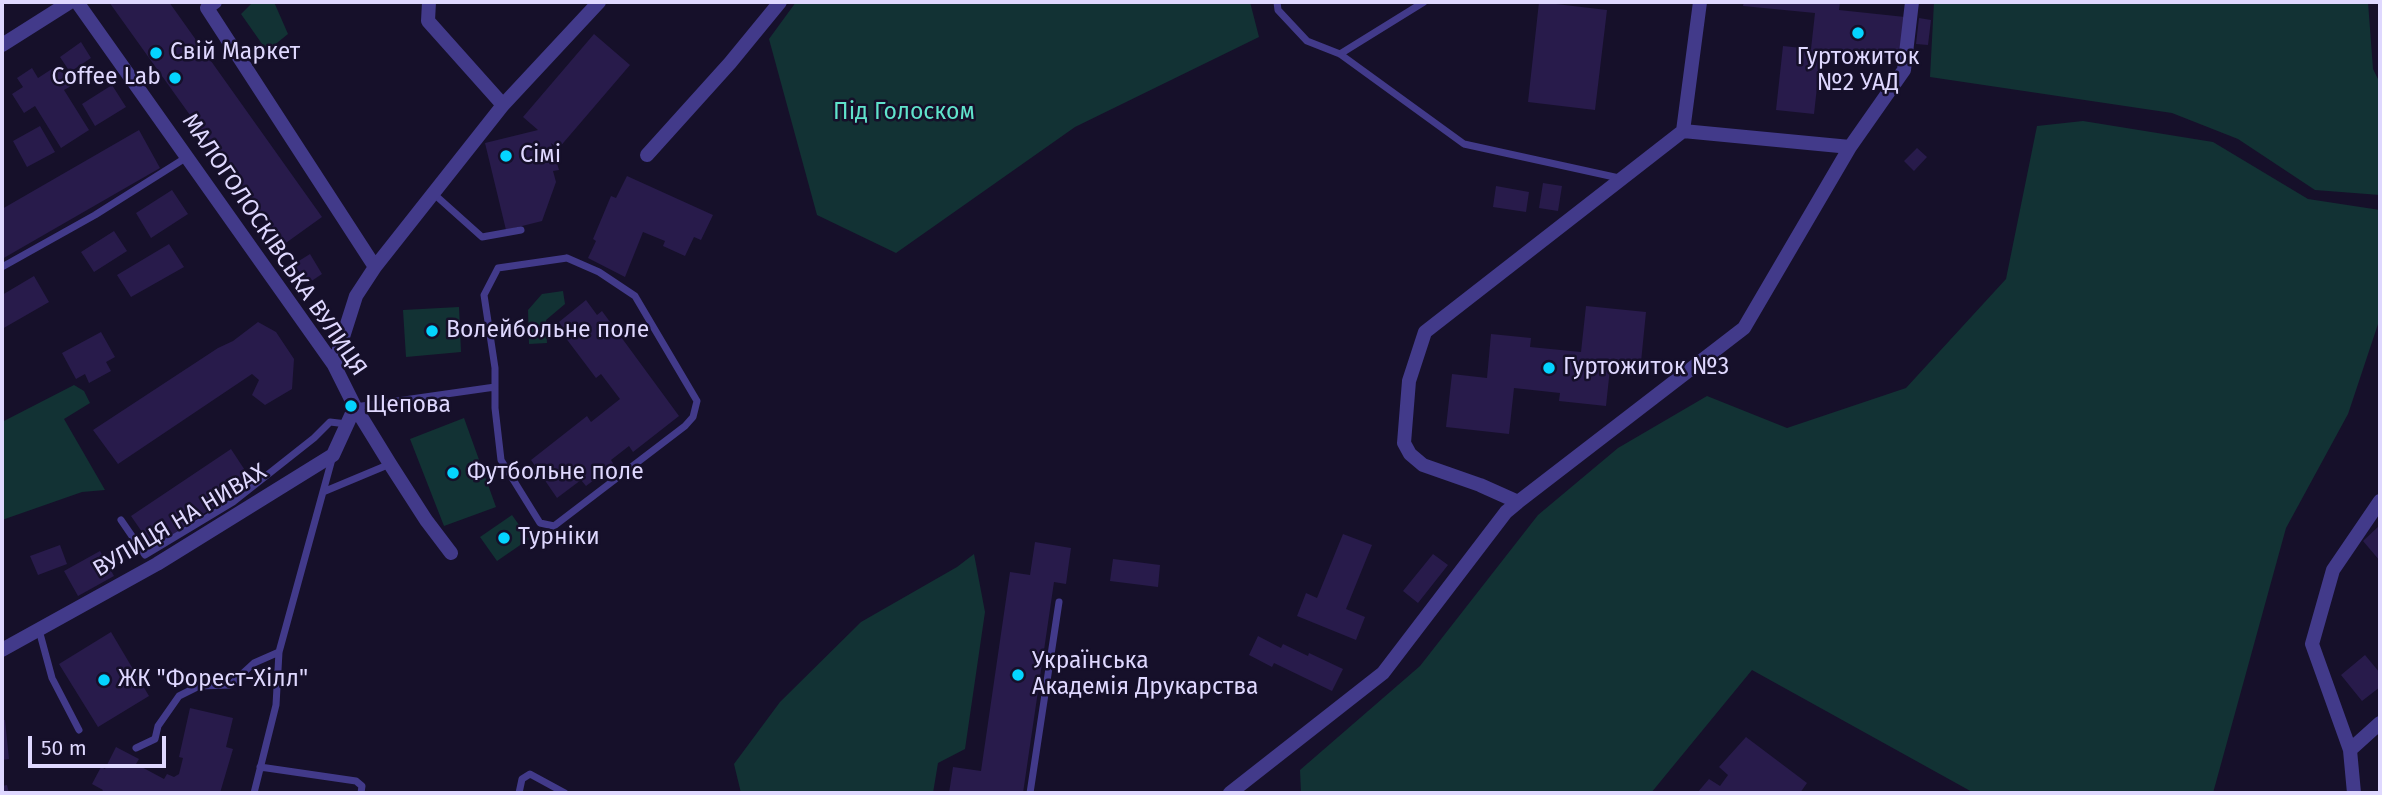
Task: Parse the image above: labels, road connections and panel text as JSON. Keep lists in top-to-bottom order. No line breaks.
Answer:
{"streets":{"street":["МАЛОГОЛОСКІВСЬКА ВУЛИЦЯ","ВУЛИЦЯ НА НИВАХ"]},"parks":["Під Голоском"],"places":["Гуртожиток №2 УАД","Свій Маркет","Coffee Lab","Сімі","Волейбольне поле","Гуртожиток №3","Щепова","Футбольне поле","Турніки","Українська Академія Друкарства","ЖК \"Форест-Хілл\""],"scale_bar":"50 m"}
